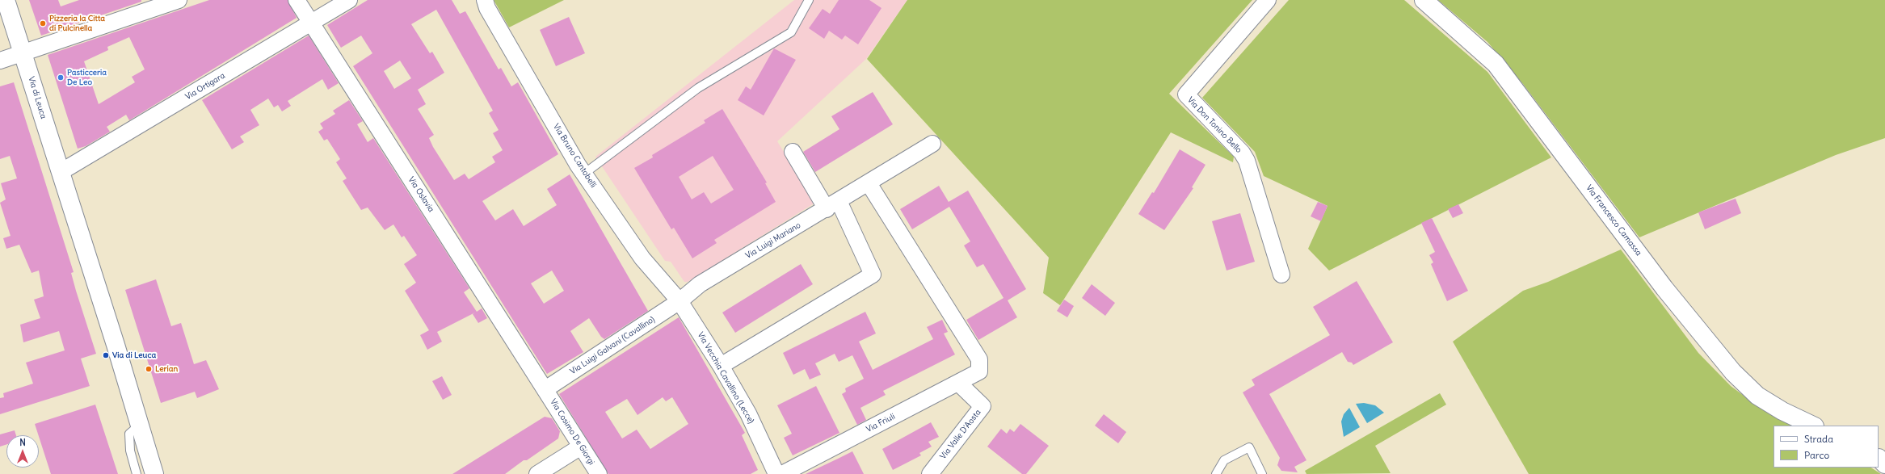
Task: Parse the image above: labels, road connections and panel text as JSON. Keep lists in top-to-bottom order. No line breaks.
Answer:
{"streets":{"street":["Via Ortigara","Via di Leuca","Via Don Tonino Bello","Via Bruno Cantobelli","Via Oslavia","Via Francesco Camassa","Via Luigi Mariano","Via Luigi Galvani (Cavallino)","Via Vecchia Cavallino (Lecce)","Via Friuli","Via Cosimo De Giorgi","Via Valle D'Aosta"]},"crossings":[["Via Ortigara","Via di Leuca"],["Via Ortigara","Via Oslavia"],["Via Bruno Cantobelli","Via Luigi Mariano"],["Via Bruno Cantobelli","Via Luigi Galvani (Cavallino)"],["Via Bruno Cantobelli","Via Vecchia Cavallino (Lecce)"],["Via Oslavia","Via Luigi Galvani (Cavallino)"],["Via Oslavia","Via Cosimo De Giorgi"],["Via Luigi Mariano","Via Luigi Galvani (Cavallino)"],["Via Luigi Mariano","Via Vecchia Cavallino (Lecce)"],["Via Luigi Mariano","Via Friuli"],["Via Luigi Galvani (Cavallino)","Via Vecchia Cavallino (Lecce)"],["Via Luigi Galvani (Cavallino)","Via Cosimo De Giorgi"],["Via Friuli","Via Valle D'Aosta"]],"places":["Pizzeria la Citta di Pulcinella","Pasticceria De Leo","Via di Leuca","Lerian"],"legend":["Strada","Parco"],"north":"top"}
